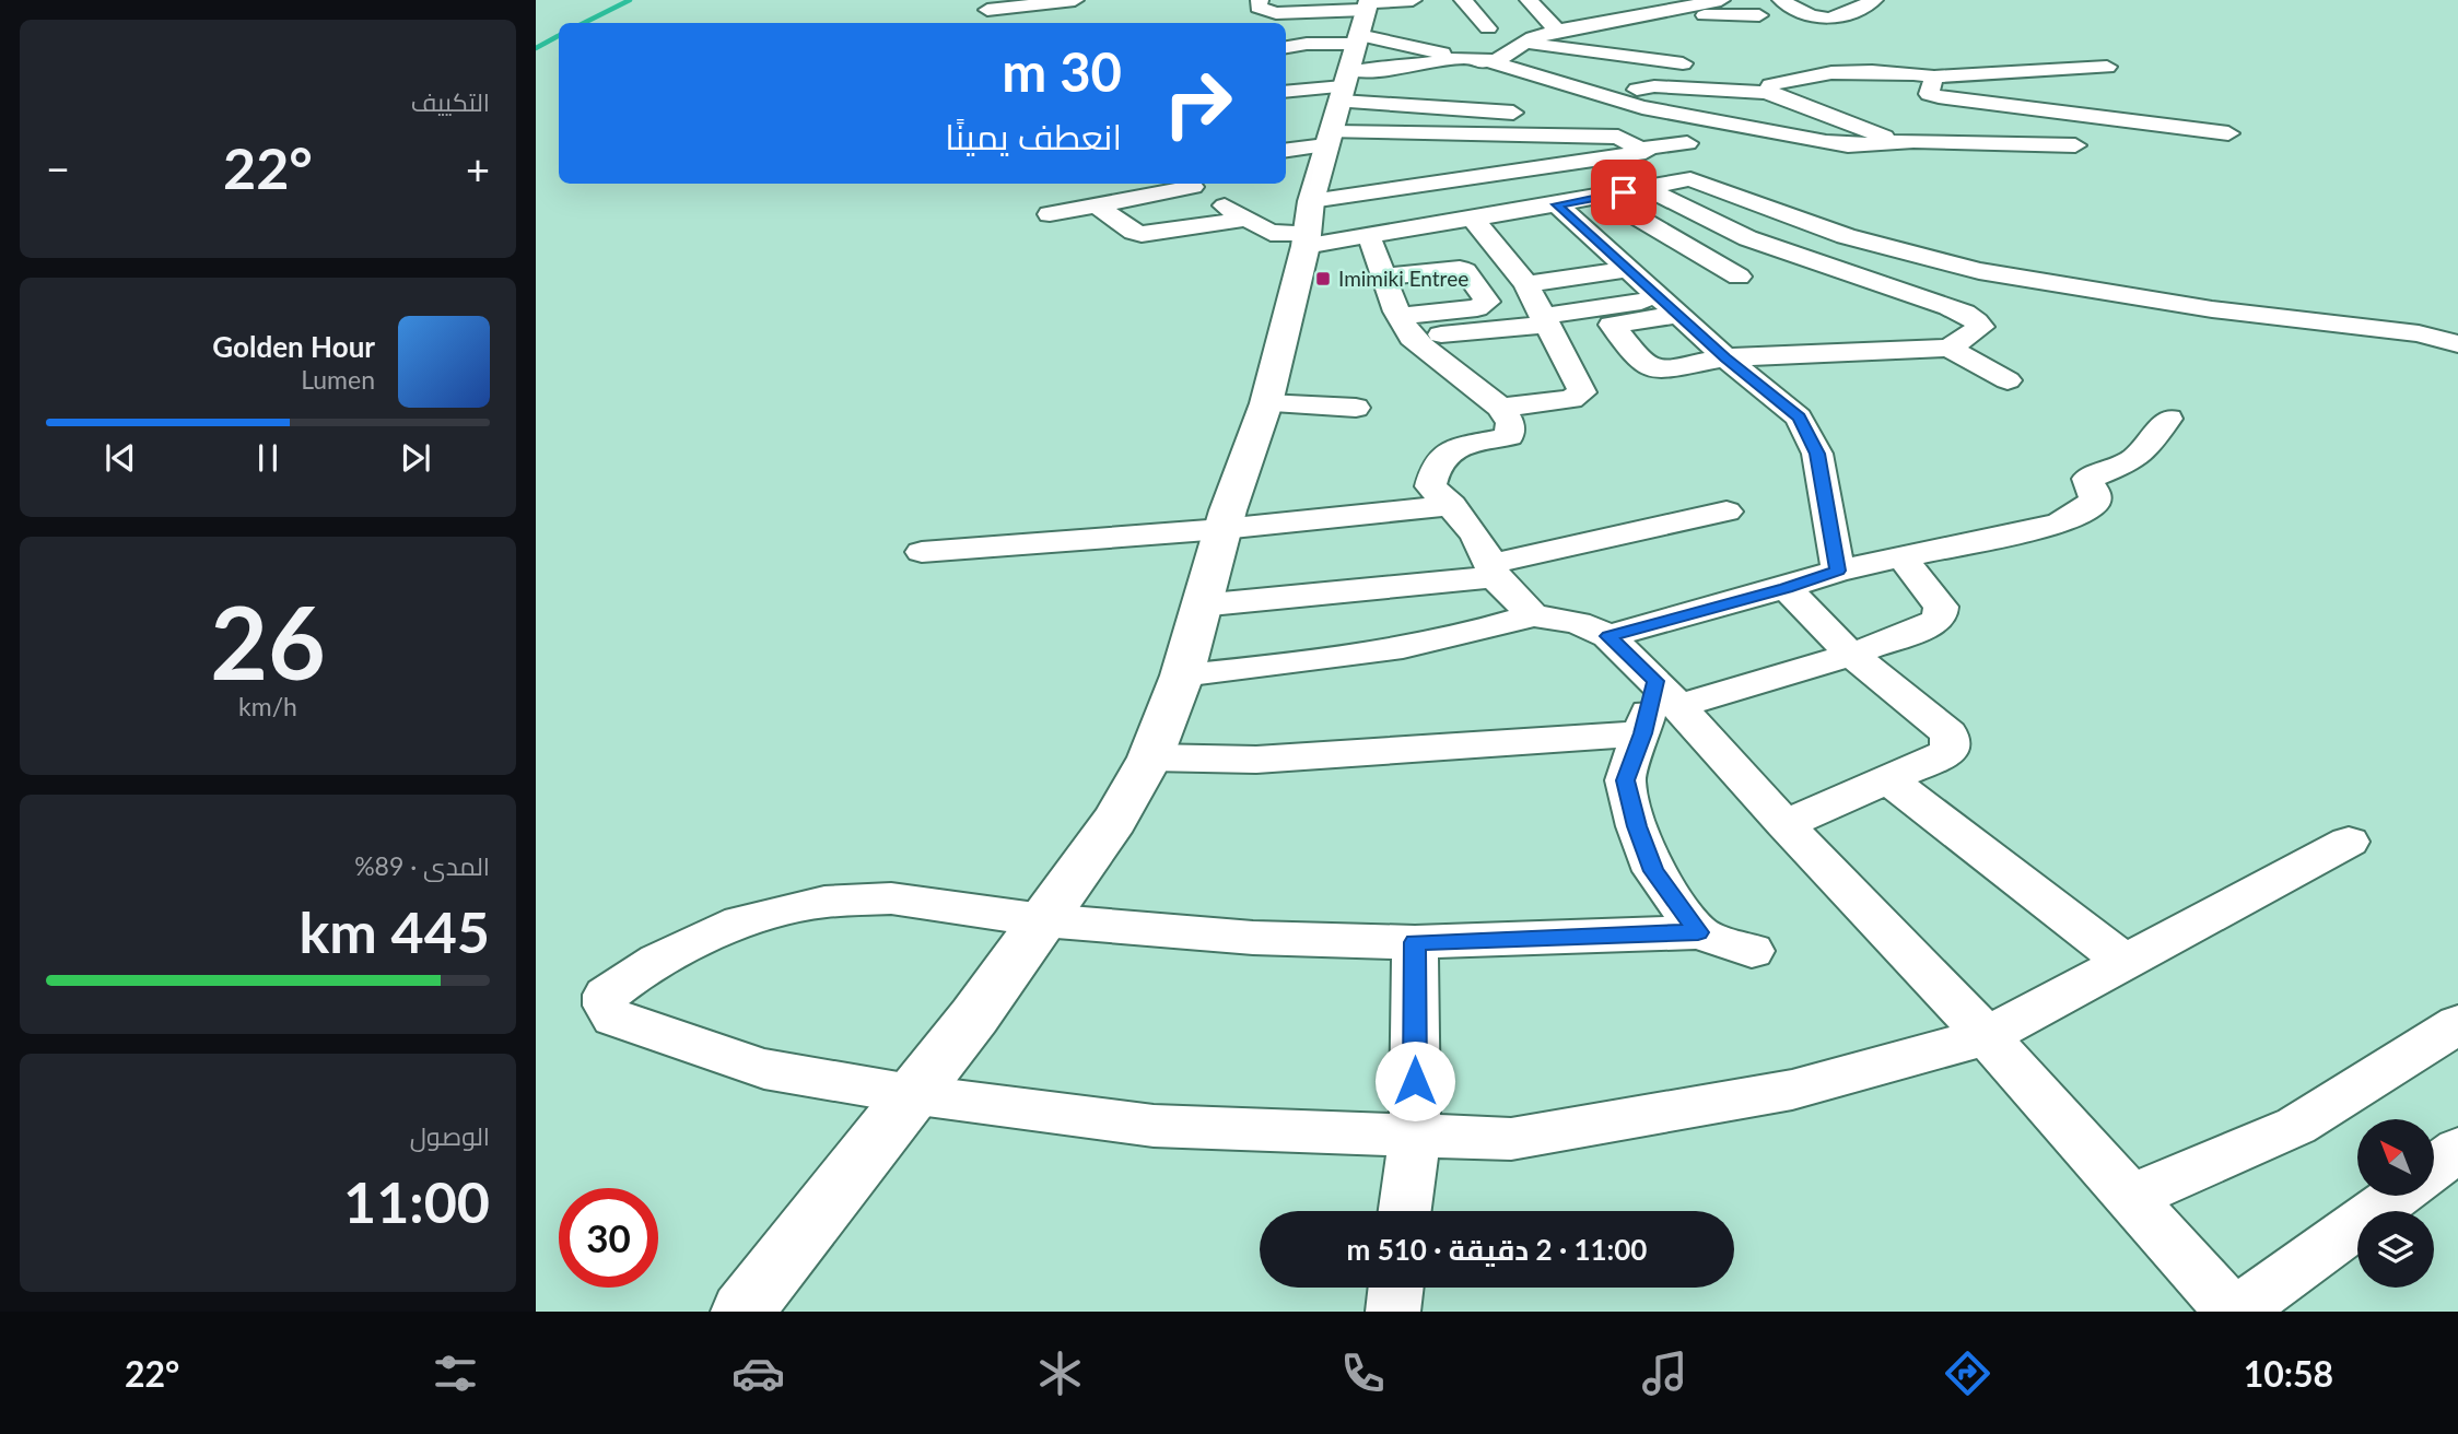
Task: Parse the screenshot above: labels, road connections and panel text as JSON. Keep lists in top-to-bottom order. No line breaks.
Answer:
{"places":{"transit":["Imimiki Entree"]},"north":"top left","page":{"tile":["التكييف",["26","km/h"],["المدى · 89%","445 km"],["الوصول","11:00"]],"turn":["30 m","انعطف يمينًا"],"heat":["−","22°","+"],"song":["Golden Hour","Lumen"],"limit":"30","trip":"11:00 · 2 دقيقة · 510 m","tabs":["10:58","22°"]}}
